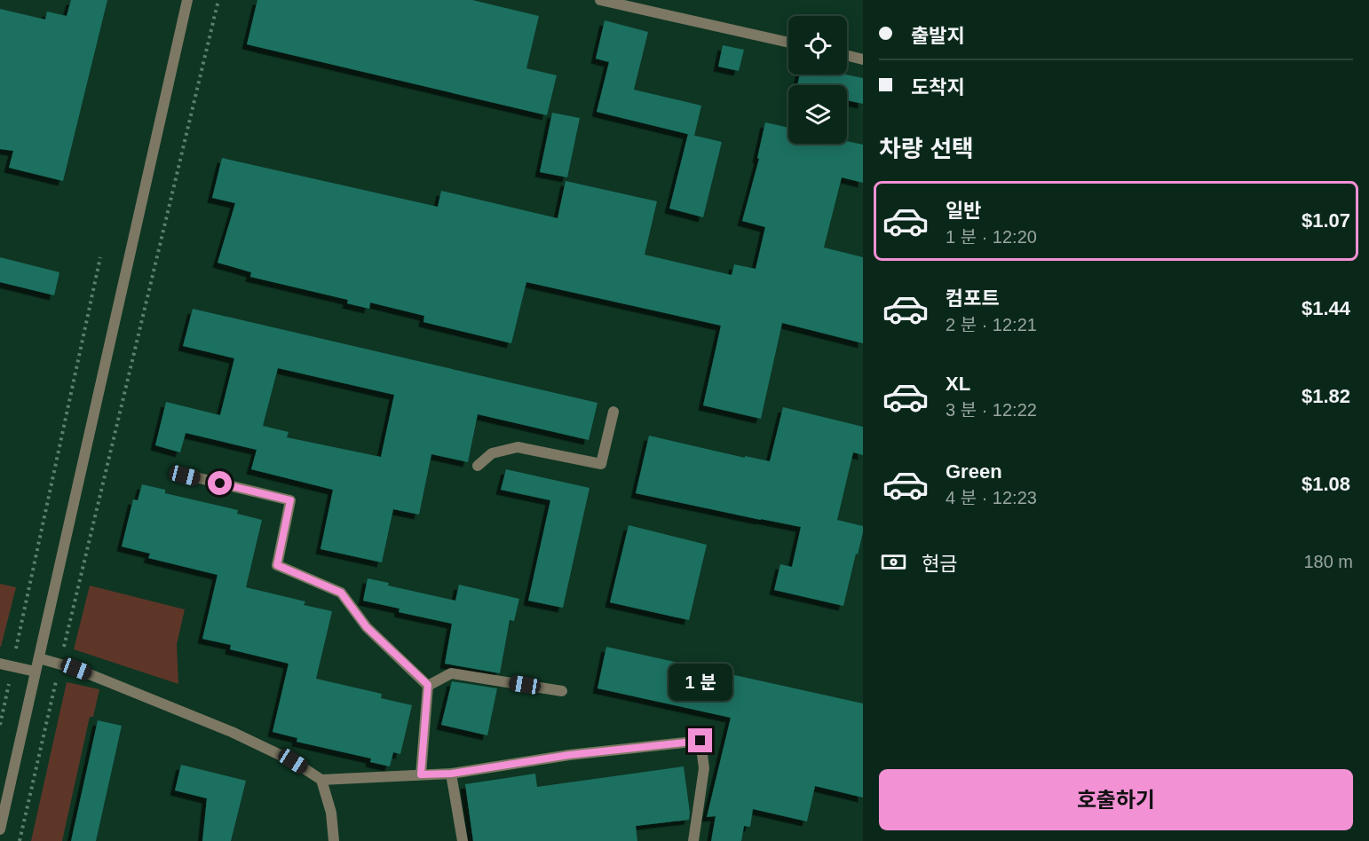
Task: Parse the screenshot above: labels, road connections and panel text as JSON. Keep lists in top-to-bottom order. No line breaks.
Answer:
{"page":{"banner":["출발지","도착지"],"heading":"차량 선택","list":[{"name":"일반","note":"1 분 · 12:20","value":"$1.07"},{"name":"컴포트","note":"2 분 · 12:21","value":"$1.44"},{"name":"XL","note":"3 분 · 12:22","value":"$1.82"},{"name":"Green","note":"4 분 · 12:23","value":"$1.08"}],"pay":["현금","180 m"],"bubble":"1 분","buttons":"호출하기"}}
